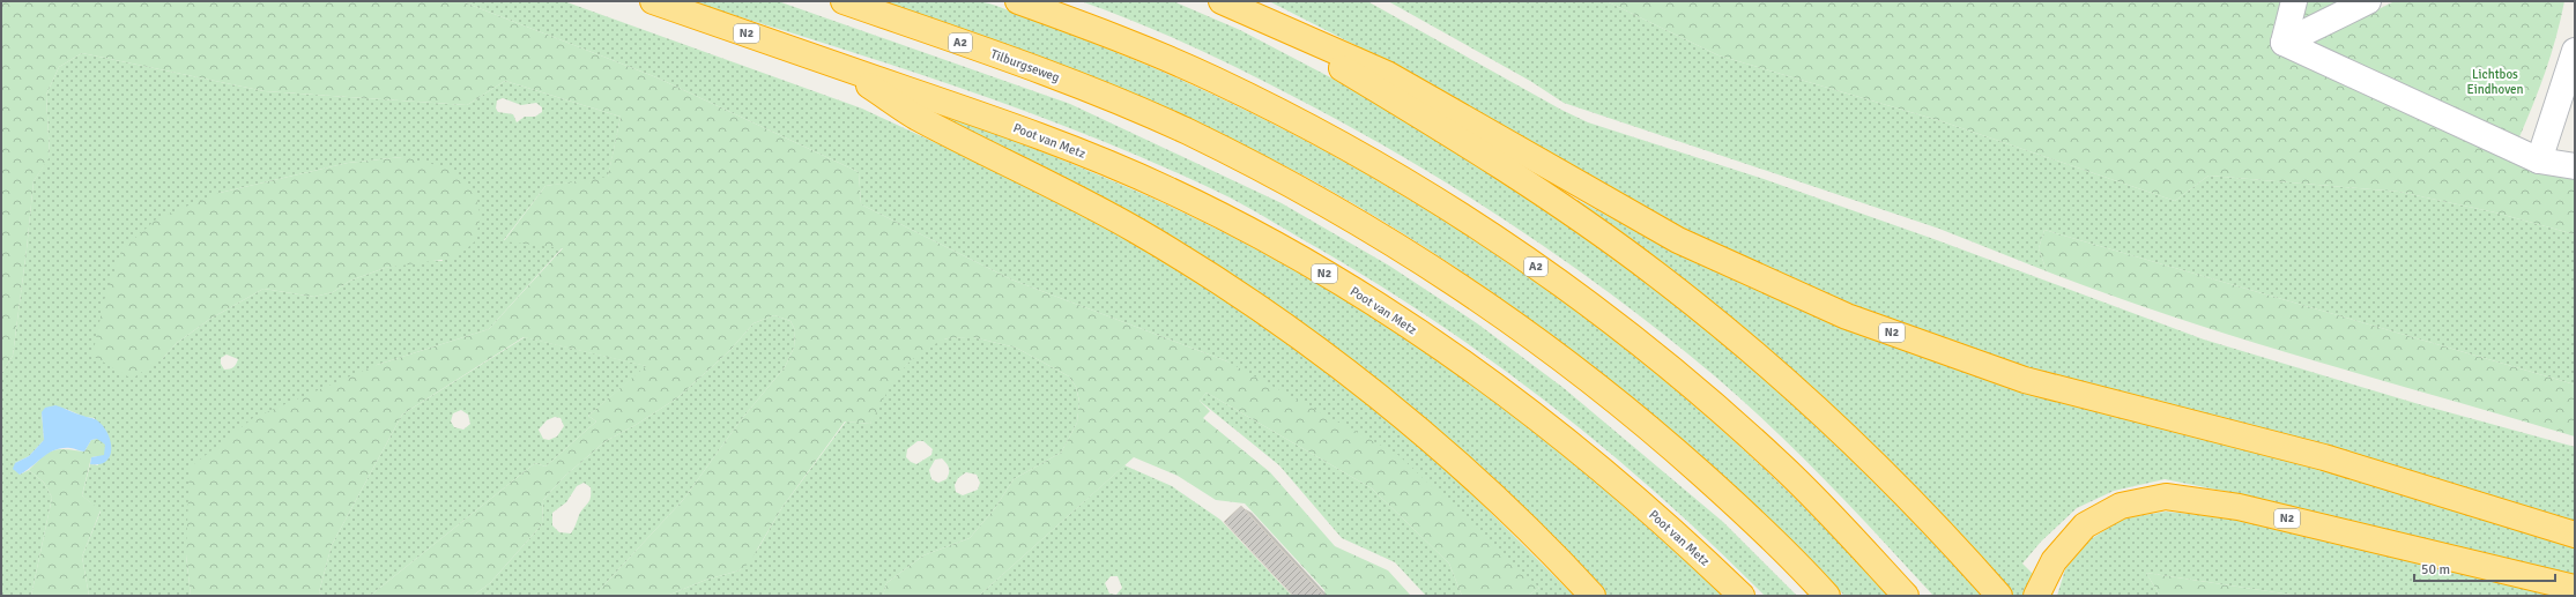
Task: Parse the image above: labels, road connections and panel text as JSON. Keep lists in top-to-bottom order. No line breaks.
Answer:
{"streets":{"highway":["N2","A2","Tilburgseweg","Poot van Metz"]},"crossings":[["N2","Poot van Metz"]],"parks":["Lichtbos Eindhoven"],"scale_bar":"50 m"}
